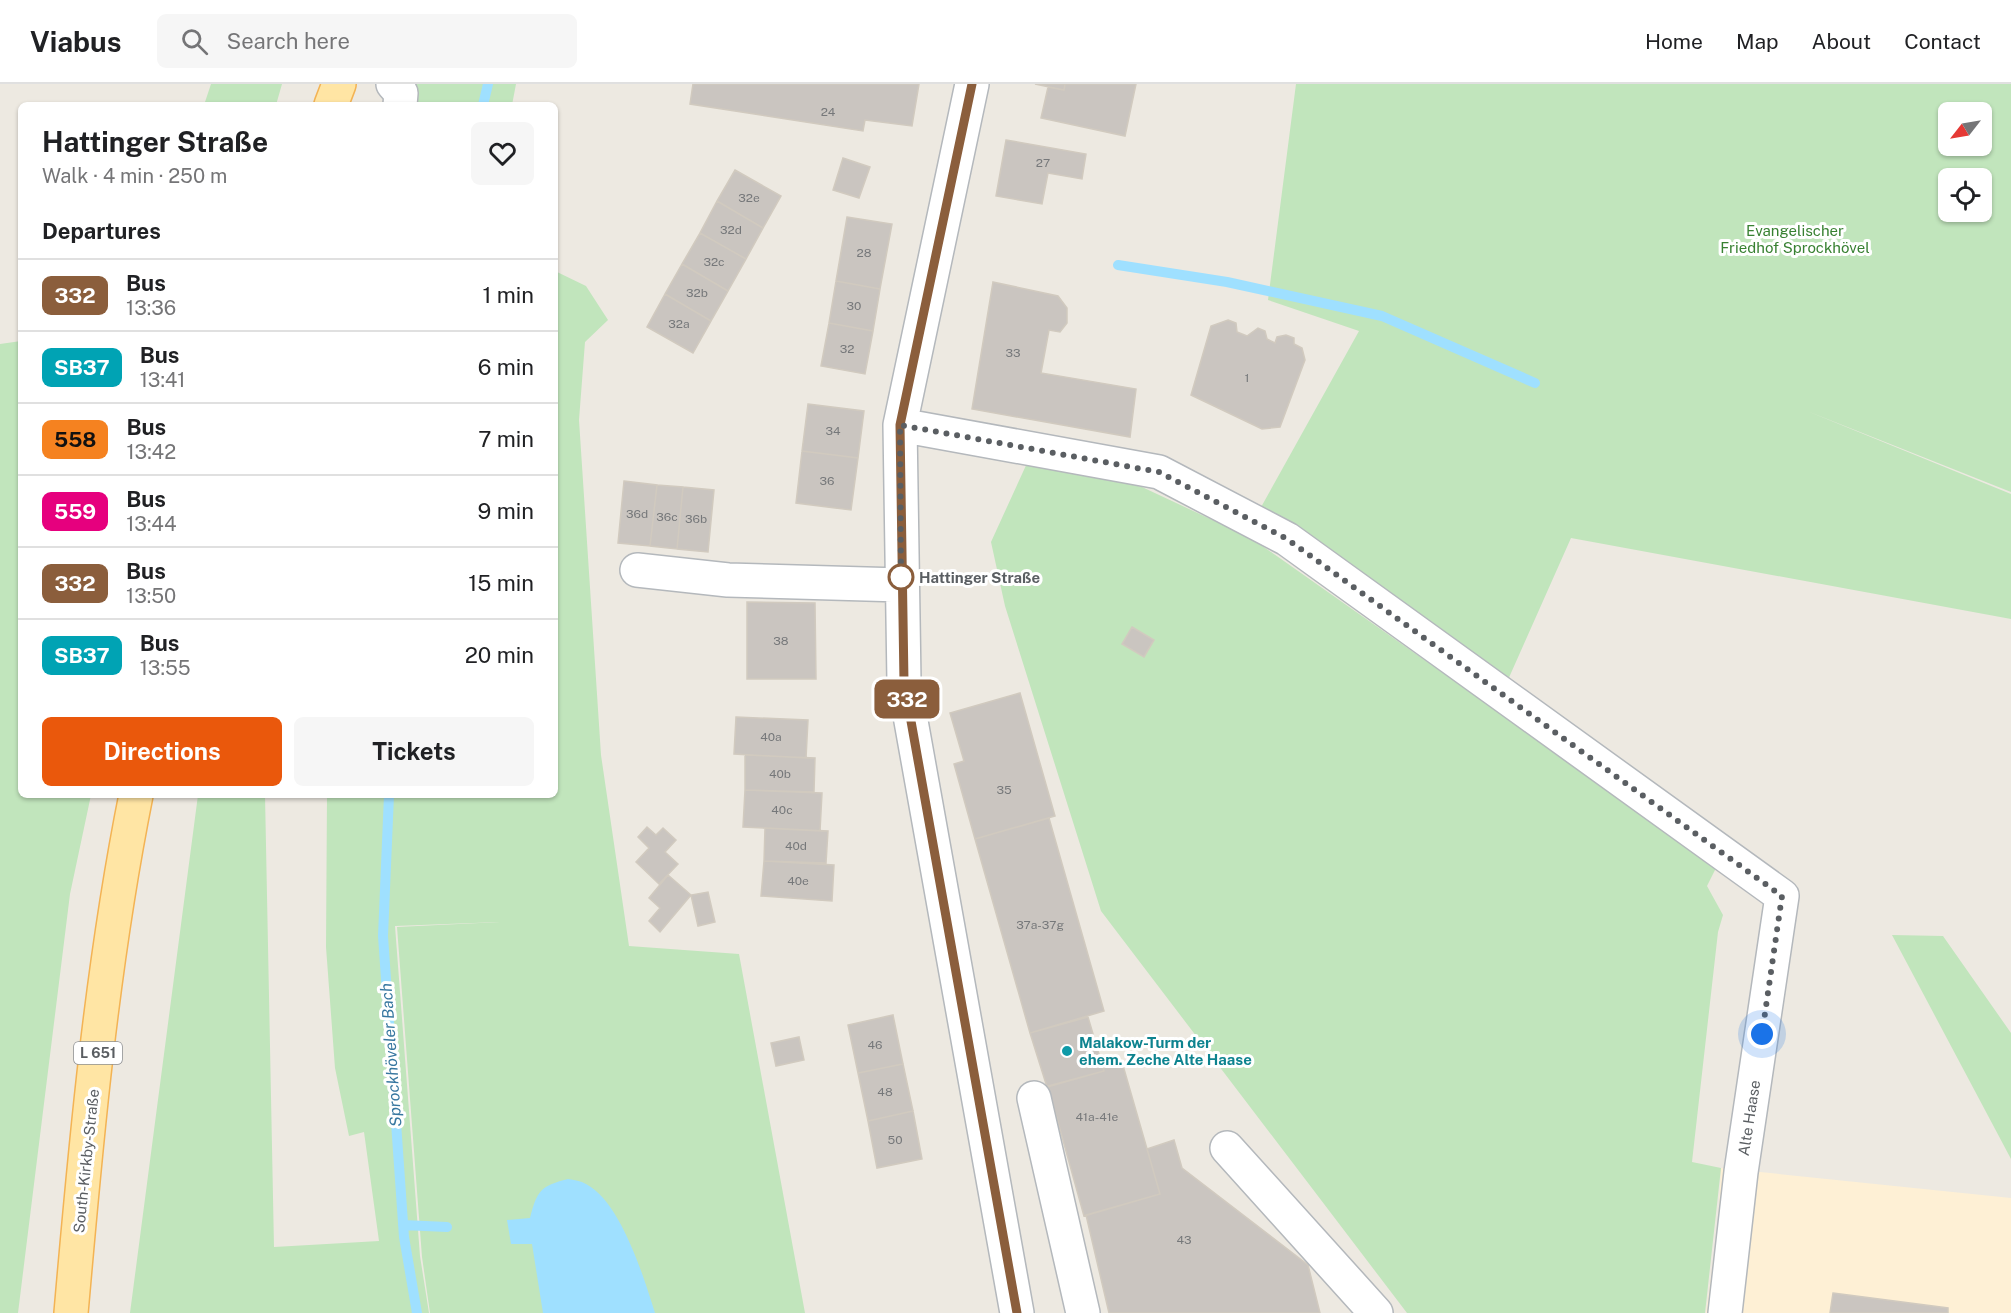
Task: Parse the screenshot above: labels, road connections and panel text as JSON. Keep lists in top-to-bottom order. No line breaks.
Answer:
{"streets":{"main road":["L 651","South-Kirkby-Straße"],"street":["Alte Haase"]},"water":["Sprockhöveler Bach"],"parks":["Evangelischer Friedhof Sprockhövel"],"places":["Hattinger Straße","Malakow-Turm der ehem. Zeche Alte Haase"],"lines":["bus line 332"],"house_numbers":["24","27","32e","32d","28","32c","32b","30","32a","32","33","1","34","36","36d","36c","36b","38","40a","40b","35","40c","40d","40e","37a-37g","46","48","41a-41e","50","43"],"north":"bottom left","page":{"header":"Viabus","search":"Search here","nav":["Home","Map","About","Contact"],"on_map":"332","heading":[["Hattinger Straße","Walk · 4 min · 250 m"],"Departures"],"list":[{"mark":"332","name":"Bus","note":"13:36","value":"1 min"},{"mark":"SB37","name":"Bus","note":"13:41","value":"6 min"},{"mark":"558","name":"Bus","note":"13:42","value":"7 min"},{"mark":"559","name":"Bus","note":"13:44","value":"9 min"},{"mark":"332","name":"Bus","note":"13:50","value":"15 min"},{"mark":"SB37","name":"Bus","note":"13:55","value":"20 min"}],"buttons":["Directions","Tickets"]}}
